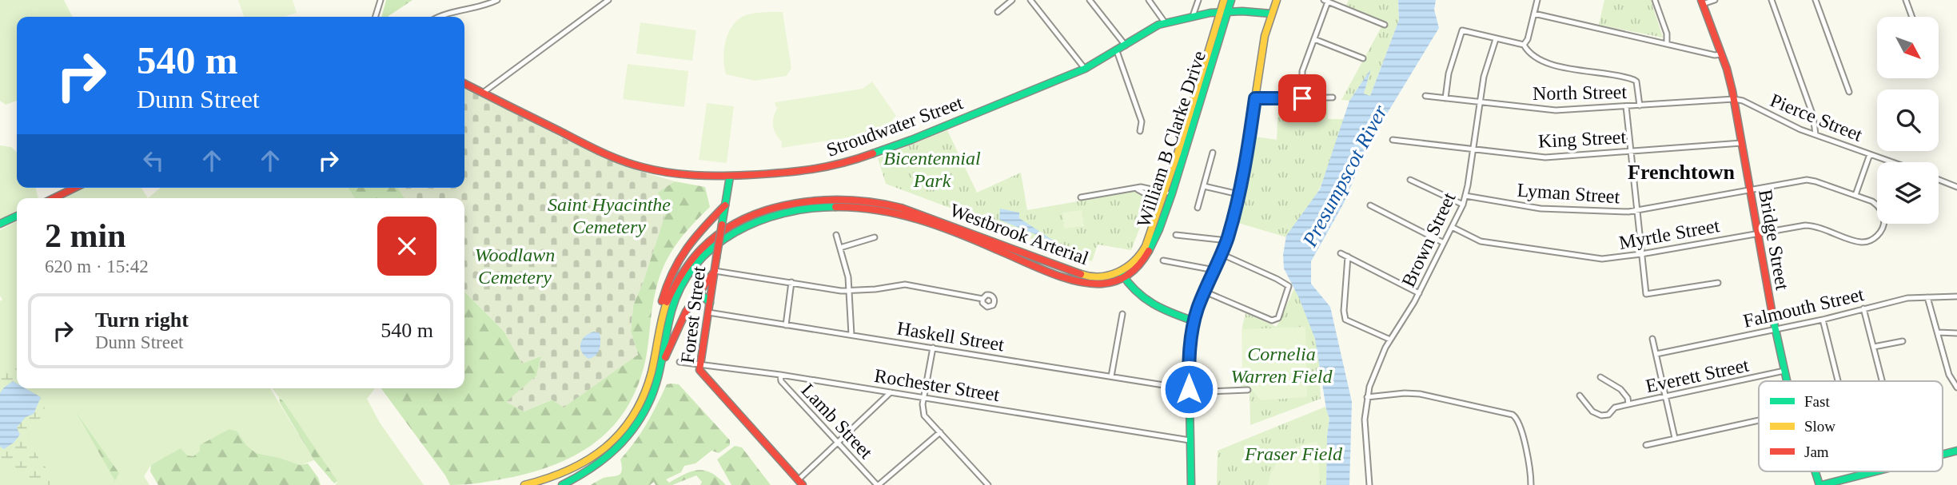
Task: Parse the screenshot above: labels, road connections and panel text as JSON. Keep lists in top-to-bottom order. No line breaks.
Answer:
{"streets":{"main road":["Stroudwater Street","William B Clarke Drive","Westbrook Arterial","Bridge Street","Forest Street"],"street":["North Street","Pierce Street","King Street","Lyman Street","Myrtle Street","Brown Street","Falmouth Street","Haskell Street","Everett Street","Rochester Street","Lamb Street"]},"crossings":[["North Street","Pierce Street"],["North Street","Brown Street"],["North Street","Bridge Street"],["Pierce Street","Bridge Street"],["Stroudwater Street","William B Clarke Drive"],["Stroudwater Street","Forest Street"],["William B Clarke Drive","Westbrook Arterial"],["King Street","Brown Street"],["King Street","Bridge Street"],["Lyman Street","Brown Street"],["Lyman Street","Bridge Street"],["Myrtle Street","Brown Street"],["Myrtle Street","Bridge Street"],["Bridge Street","Falmouth Street"],["Bridge Street","Everett Street"],["Forest Street","Haskell Street"],["Forest Street","Rochester Street"],["Rochester Street","Lamb Street"]],"districts":["Frenchtown"],"water":["Presumpscot River"],"parks":["Bicentennial Park","Saint Hyacinthe Cemetery","Woodlawn Cemetery","Cornelia Warren Field","Fraser Field"],"legend":["Fast","Slow","Jam"],"north":"bottom right","page":{"turn":["540 m","Dunn Street"],"heading":["2 min","620 m · 15:42"],"list":[{"name":"Turn right","note":"Dunn Street","value":"540 m"}]}}
